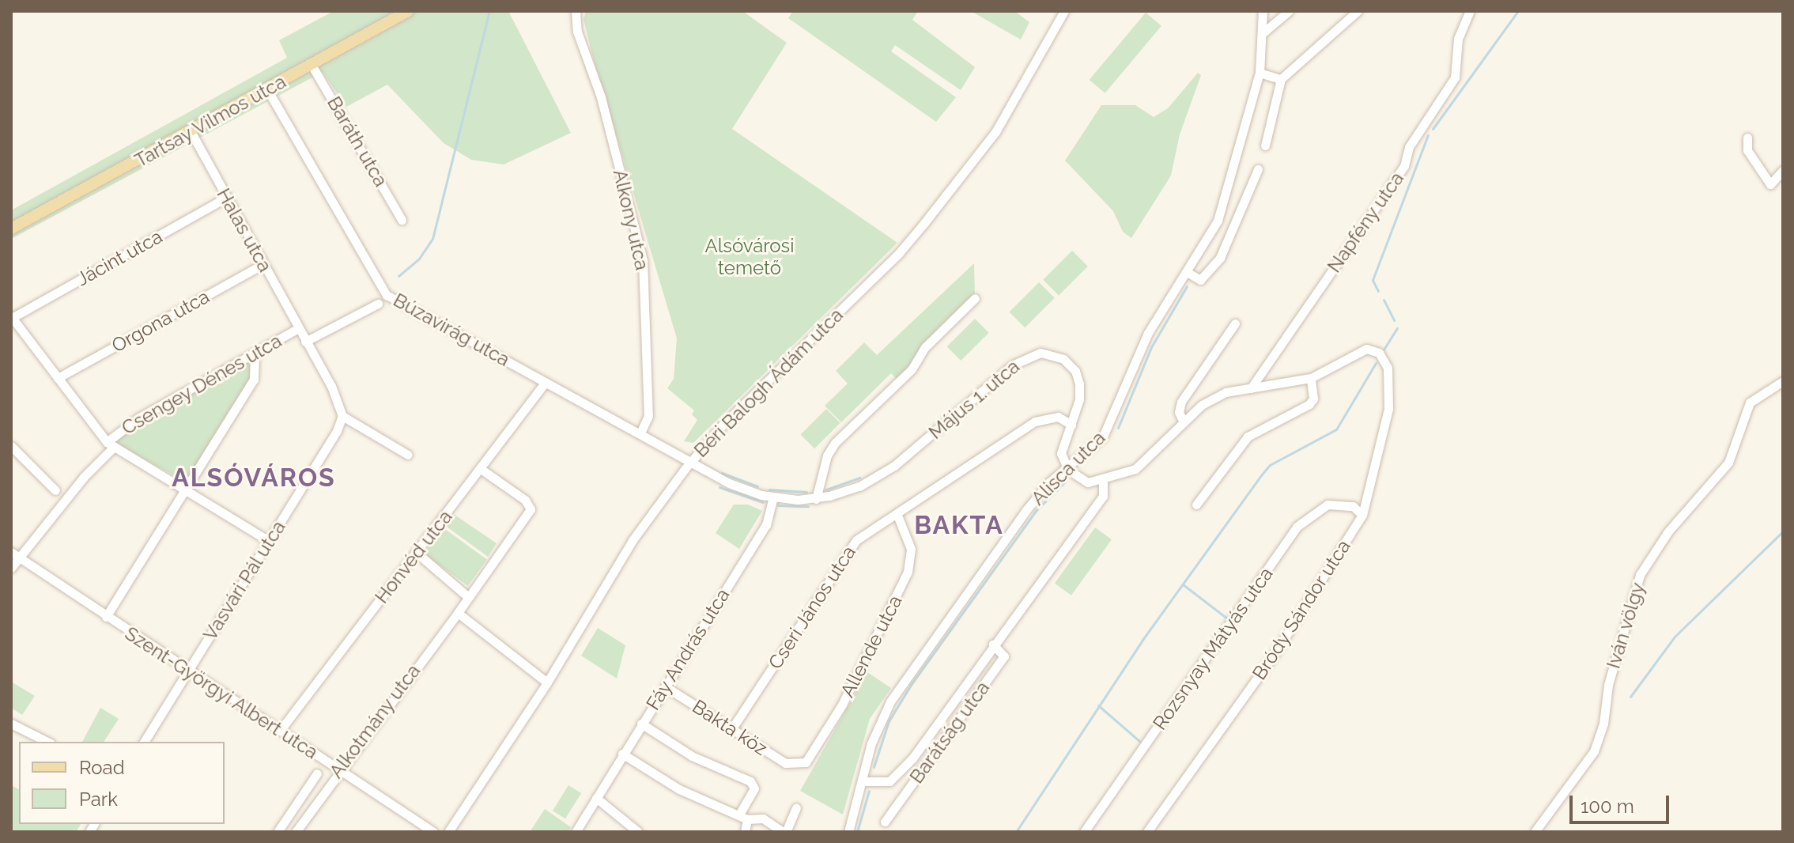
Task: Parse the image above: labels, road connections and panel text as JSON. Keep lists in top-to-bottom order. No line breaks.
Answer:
{"streets":{"main road":["Tartsay Vilmos utca"],"street":["Baráth utca","Alkony utca","Napfény utca","Halas utca","Jácint utca","Orgona utca","Búzavirág utca","Béri Balogh Ádám utca","Csengey Dénes utca","Május 1. utca","Alisca utca","Honvéd utca","Vasvári Pál utca","Cseri János utca","Bródy Sándor utca","Iván völgy","Allende utca","Rozsnyay Mátyás utca","Fáy András utca","Szent-Györgyi Albert utca","Alkotmány utca","Bakta köz","Barátság utca"]},"crossings":[["Tartsay Vilmos utca","Baráth utca"],["Tartsay Vilmos utca","Halas utca"],["Tartsay Vilmos utca","Búzavirág utca"],["Alkony utca","Búzavirág utca"],["Halas utca","Jácint utca"],["Halas utca","Orgona utca"],["Halas utca","Csengey Dénes utca"],["Halas utca","Vasvári Pál utca"],["Búzavirág utca","Béri Balogh Ádám utca"],["Búzavirág utca","Május 1. utca"],["Búzavirág utca","Honvéd utca"],["Béri Balogh Ádám utca","Május 1. utca"],["Csengey Dénes utca","Szent-Györgyi Albert utca"],["Május 1. utca","Alisca utca"],["Május 1. utca","Cseri János utca"],["Május 1. utca","Fáy András utca"],["Alisca utca","Barátság utca"],["Honvéd utca","Szent-Györgyi Albert utca"],["Vasvári Pál utca","Szent-Györgyi Albert utca"],["Cseri János utca","Allende utca"],["Cseri János utca","Bakta köz"],["Bródy Sándor utca","Rozsnyay Mátyás utca"],["Allende utca","Bakta köz"],["Fáy András utca","Bakta köz"],["Szent-Györgyi Albert utca","Alkotmány utca"]],"districts":["ALSÓVÁROS","BAKTA"],"parks":["Alsóvárosi temető"],"legend":["Road","Park"],"scale_bar":"100 m"}
